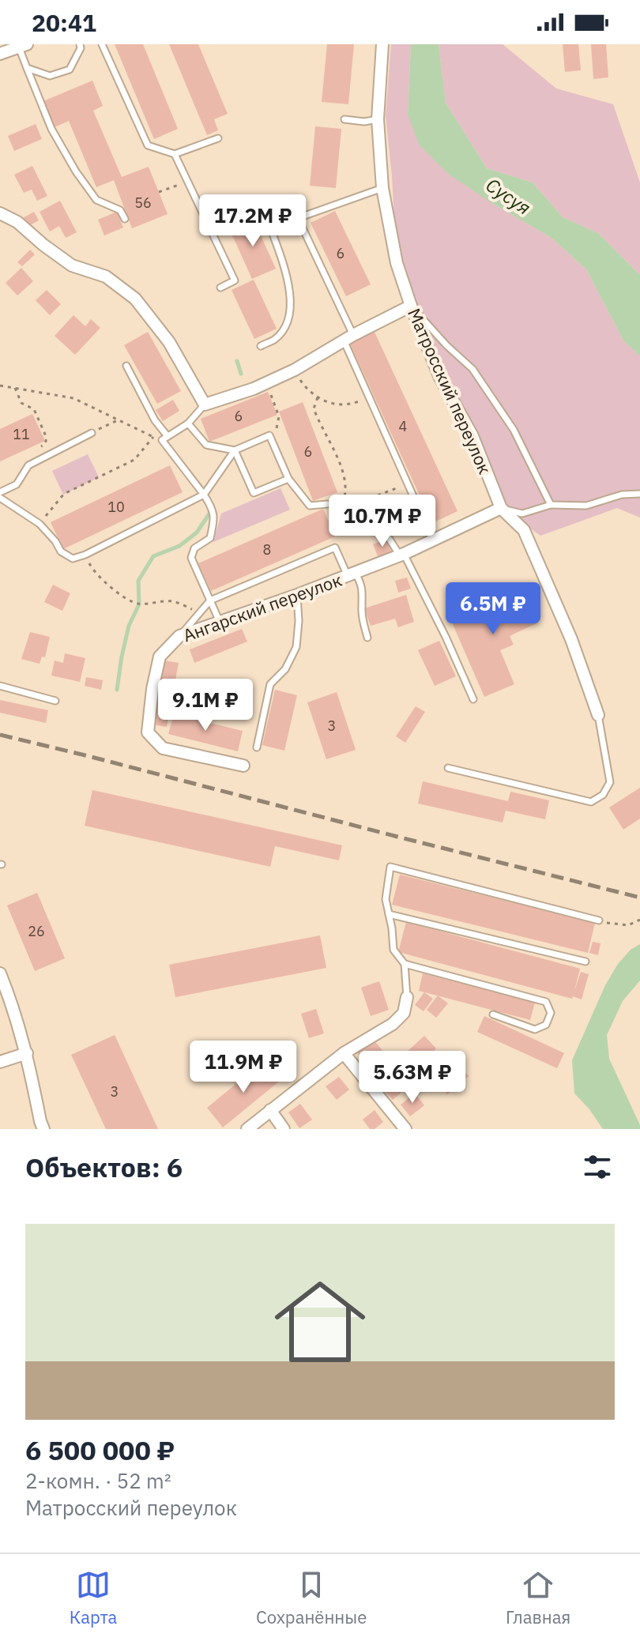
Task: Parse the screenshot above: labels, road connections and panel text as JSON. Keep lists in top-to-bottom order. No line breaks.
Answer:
{"streets":{"street":["Матросский переулок","Ангарский переулок"]},"crossings":[["Матросский переулок","Ангарский переулок"]],"water":["Сусуя"],"house_numbers":["56","6","6","4","11","6","10","8","3","26","3"],"page":{"status":"20:41","price":["17.2M ₽","10.7M ₽","6.5M ₽","9.1M ₽","11.9M ₽","5.63M ₽"],"heading":"Объектов: 6","list":[{"name":"6 500 000 ₽","note":"2-комн. · 52 m² · Матросский переулок"}],"tabs":["Карта","Сохранённые","Главная"]}}
